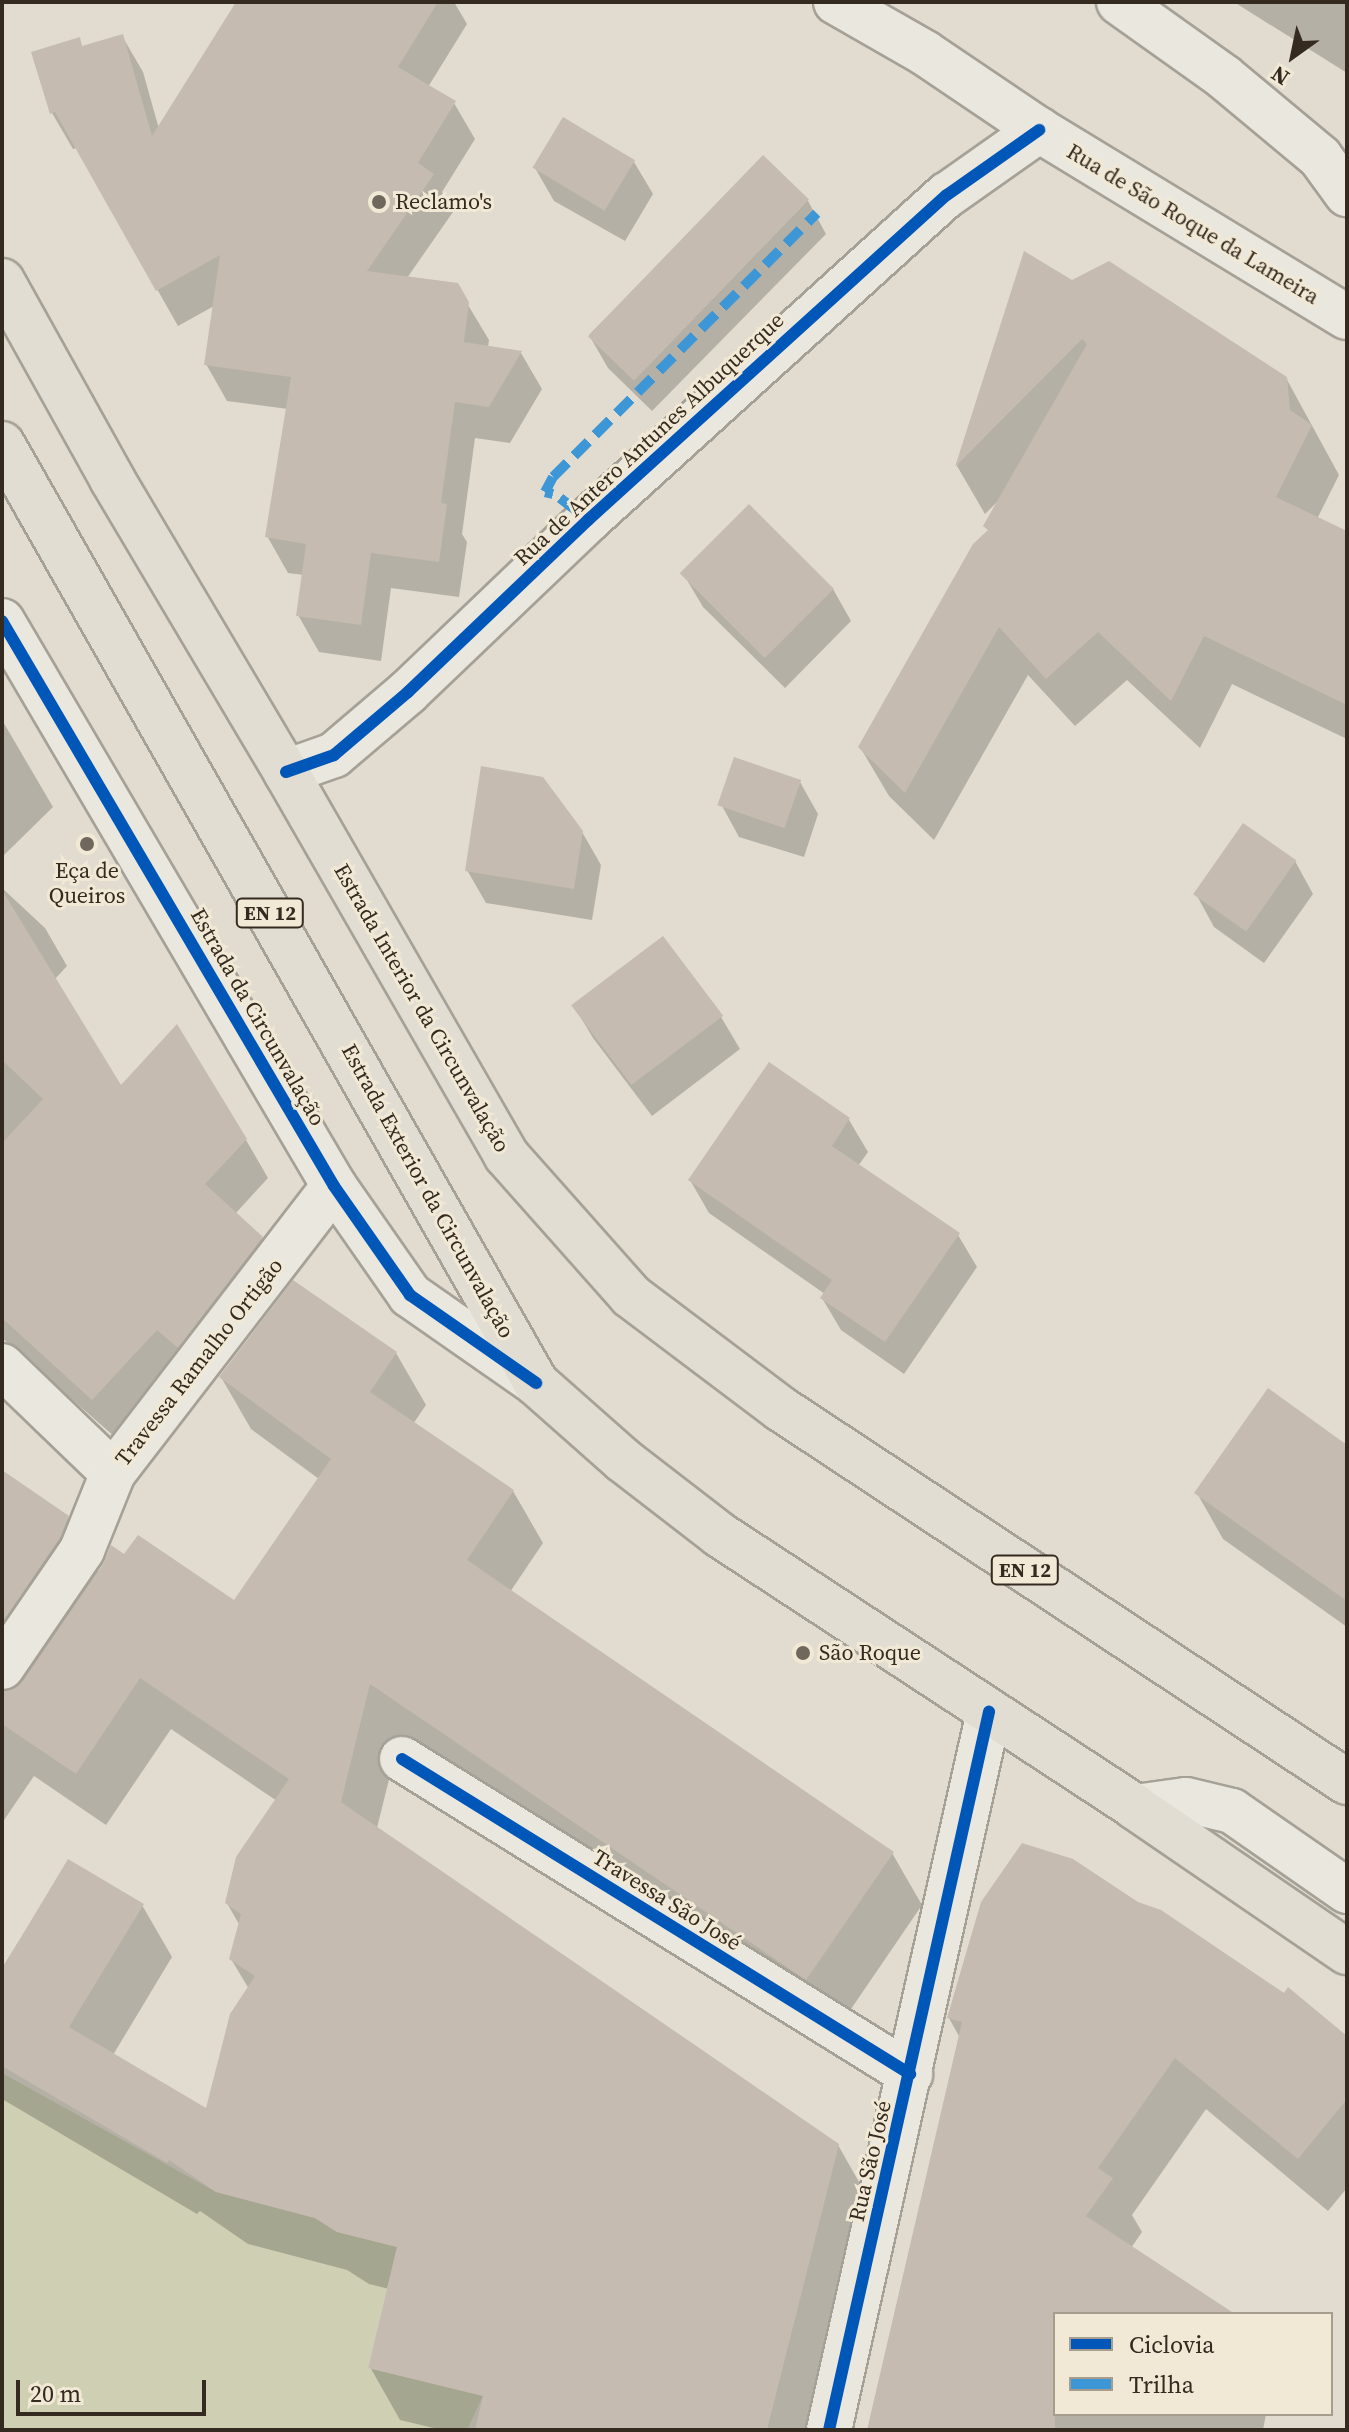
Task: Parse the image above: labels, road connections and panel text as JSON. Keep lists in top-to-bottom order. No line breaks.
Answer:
{"streets":{"main road":["EN 12","Estrada Interior da Circunvalação","Estrada Exterior da Circunvalação"],"street":["Rua de São Roque da Lameira","Rua de Antero Antunes Albuquerque","Estrada da Circunvalação","Travessa Ramalho Ortigão","Travessa São José","Rua São José"]},"crossings":[["Rua de São Roque da Lameira","Rua de Antero Antunes Albuquerque"],["Rua de Antero Antunes Albuquerque","Estrada Interior da Circunvalação"],["EN 12","Estrada Exterior da Circunvalação"],["Estrada da Circunvalação","Estrada Exterior da Circunvalação"],["Estrada da Circunvalação","Travessa Ramalho Ortigão"],["Estrada Exterior da Circunvalação","Rua São José"],["Travessa São José","Rua São José"]],"places":["Reclamo's","Eça de Queiros","São Roque"],"legend":["Ciclovia","Trilha"],"scale_bar":"20 m","north":"bottom left"}
